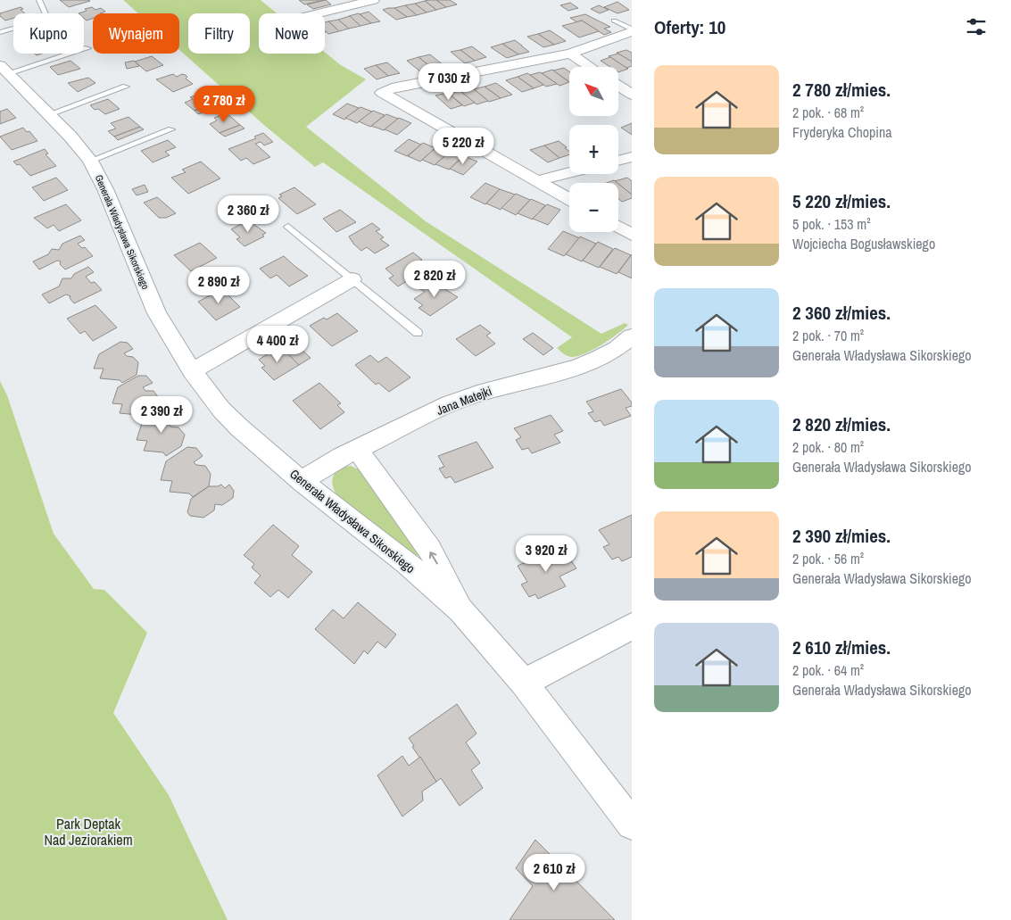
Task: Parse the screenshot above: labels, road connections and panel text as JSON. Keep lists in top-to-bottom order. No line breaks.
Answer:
{"streets":{"street":["Generała Władysława Sikorskiego","Jana Matejki"]},"crossings":[["Generała Władysława Sikorskiego","Jana Matejki"]],"parks":["Park Deptak Nad Jeziorakiem"],"north":"top left","page":{"heading":"Oferty: 10","chip":["Kupno","Wynajem","Filtry","Nowe"],"list":[{"name":"2 780 zł/mies.","note":"2 pok. · 68 m² · Fryderyka Chopina"},{"name":"5 220 zł/mies.","note":"5 pok. · 153 m² · Wojciecha Bogusławskiego"},{"name":"2 360 zł/mies.","note":"2 pok. · 70 m² · Generała Władysława Sikorskiego"},{"name":"2 820 zł/mies.","note":"2 pok. · 80 m² · Generała Władysława Sikorskiego"},{"name":"2 390 zł/mies.","note":"2 pok. · 56 m² · Generała Władysława Sikorskiego"},{"name":"2 610 zł/mies.","note":"2 pok. · 64 m² · Generała Władysława Sikorskiego"}],"price":["7 030 zł","2 780 zł","5 220 zł","2 360 zł","2 820 zł","2 890 zł","4 400 zł","2 390 zł","3 920 zł","2 610 zł"],"map_buttons":["+","−"]}}
